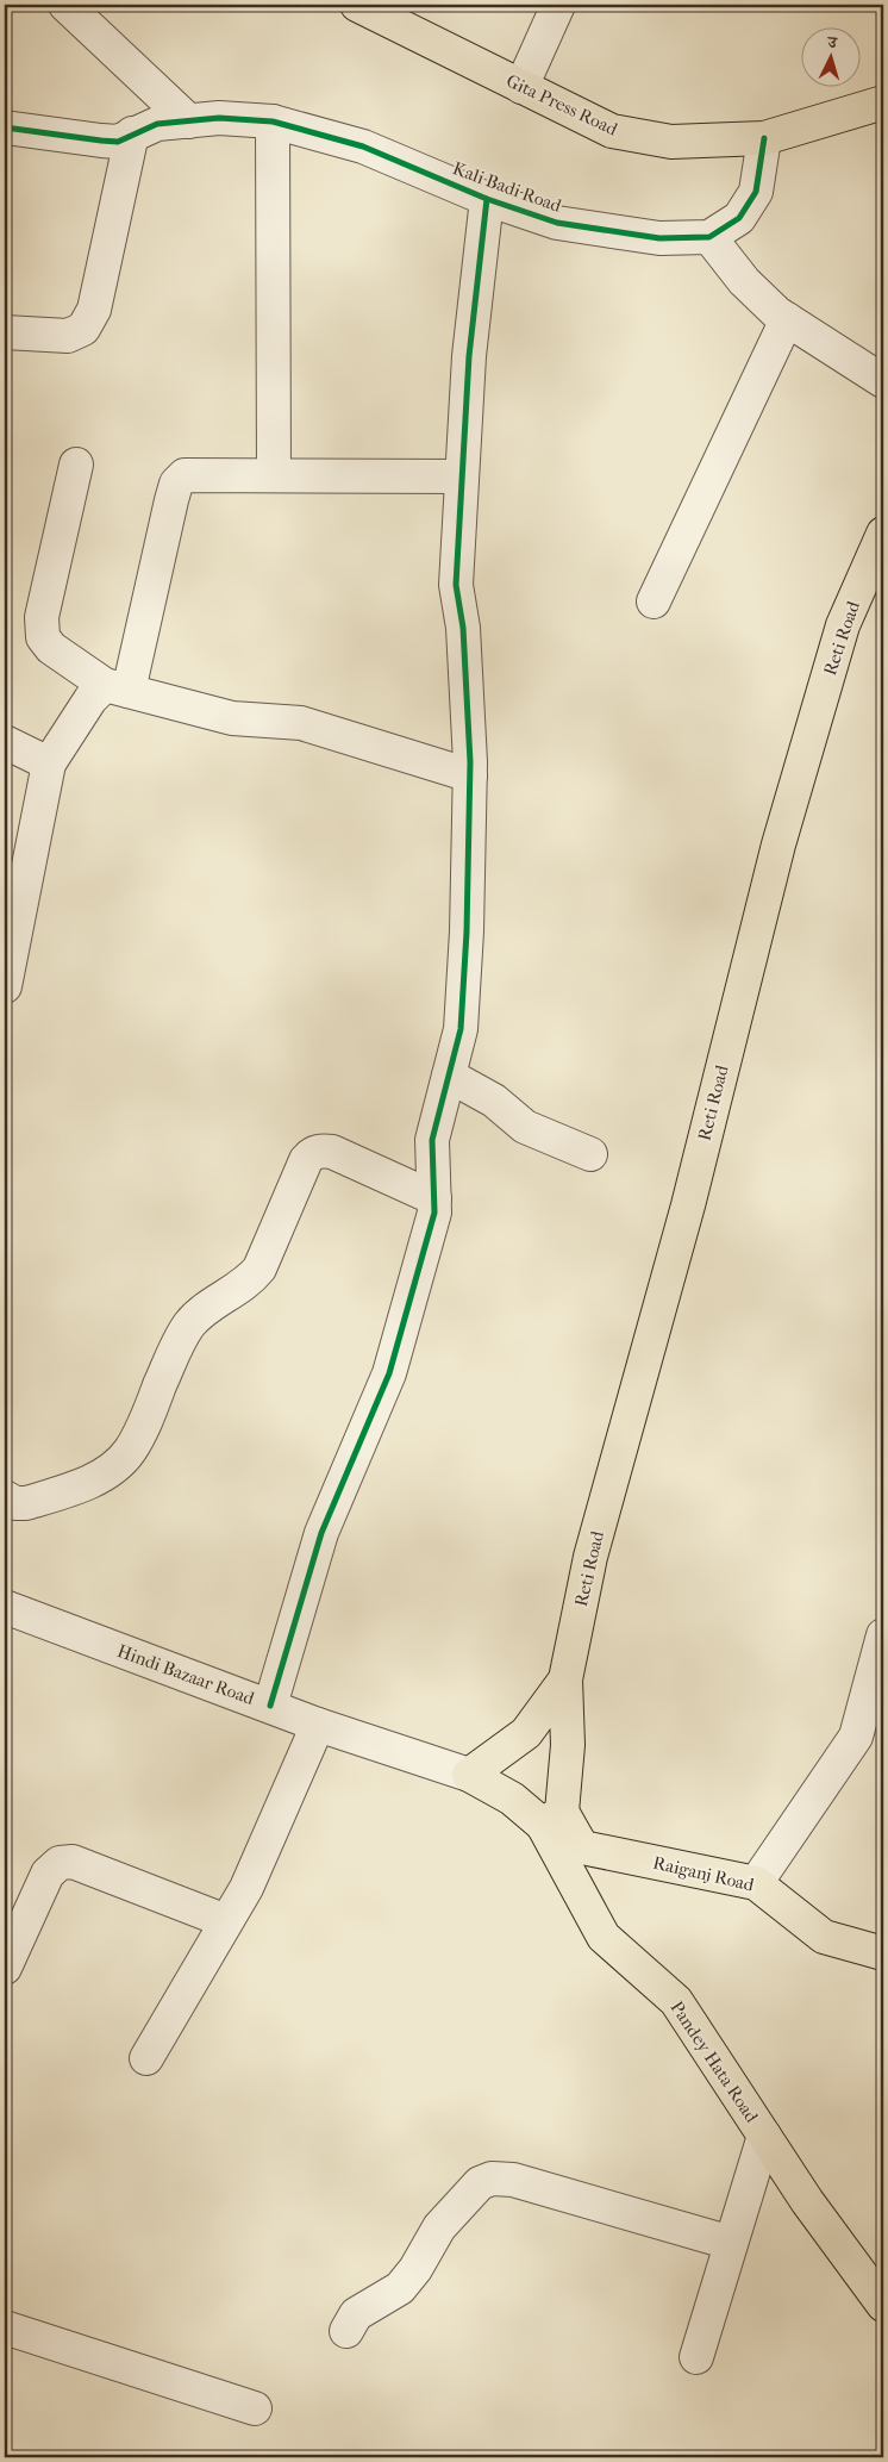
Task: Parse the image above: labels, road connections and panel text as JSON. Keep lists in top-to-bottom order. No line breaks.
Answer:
{"streets":{"main road":["Gita Press Road","Reti Road","Raiganj Road","Pandey Hata Road"],"street":["Kali Badi Road","Hindi Bazaar Road"]},"crossings":[["Raiganj Road","Pandey Hata Road"]],"north":"top"}
